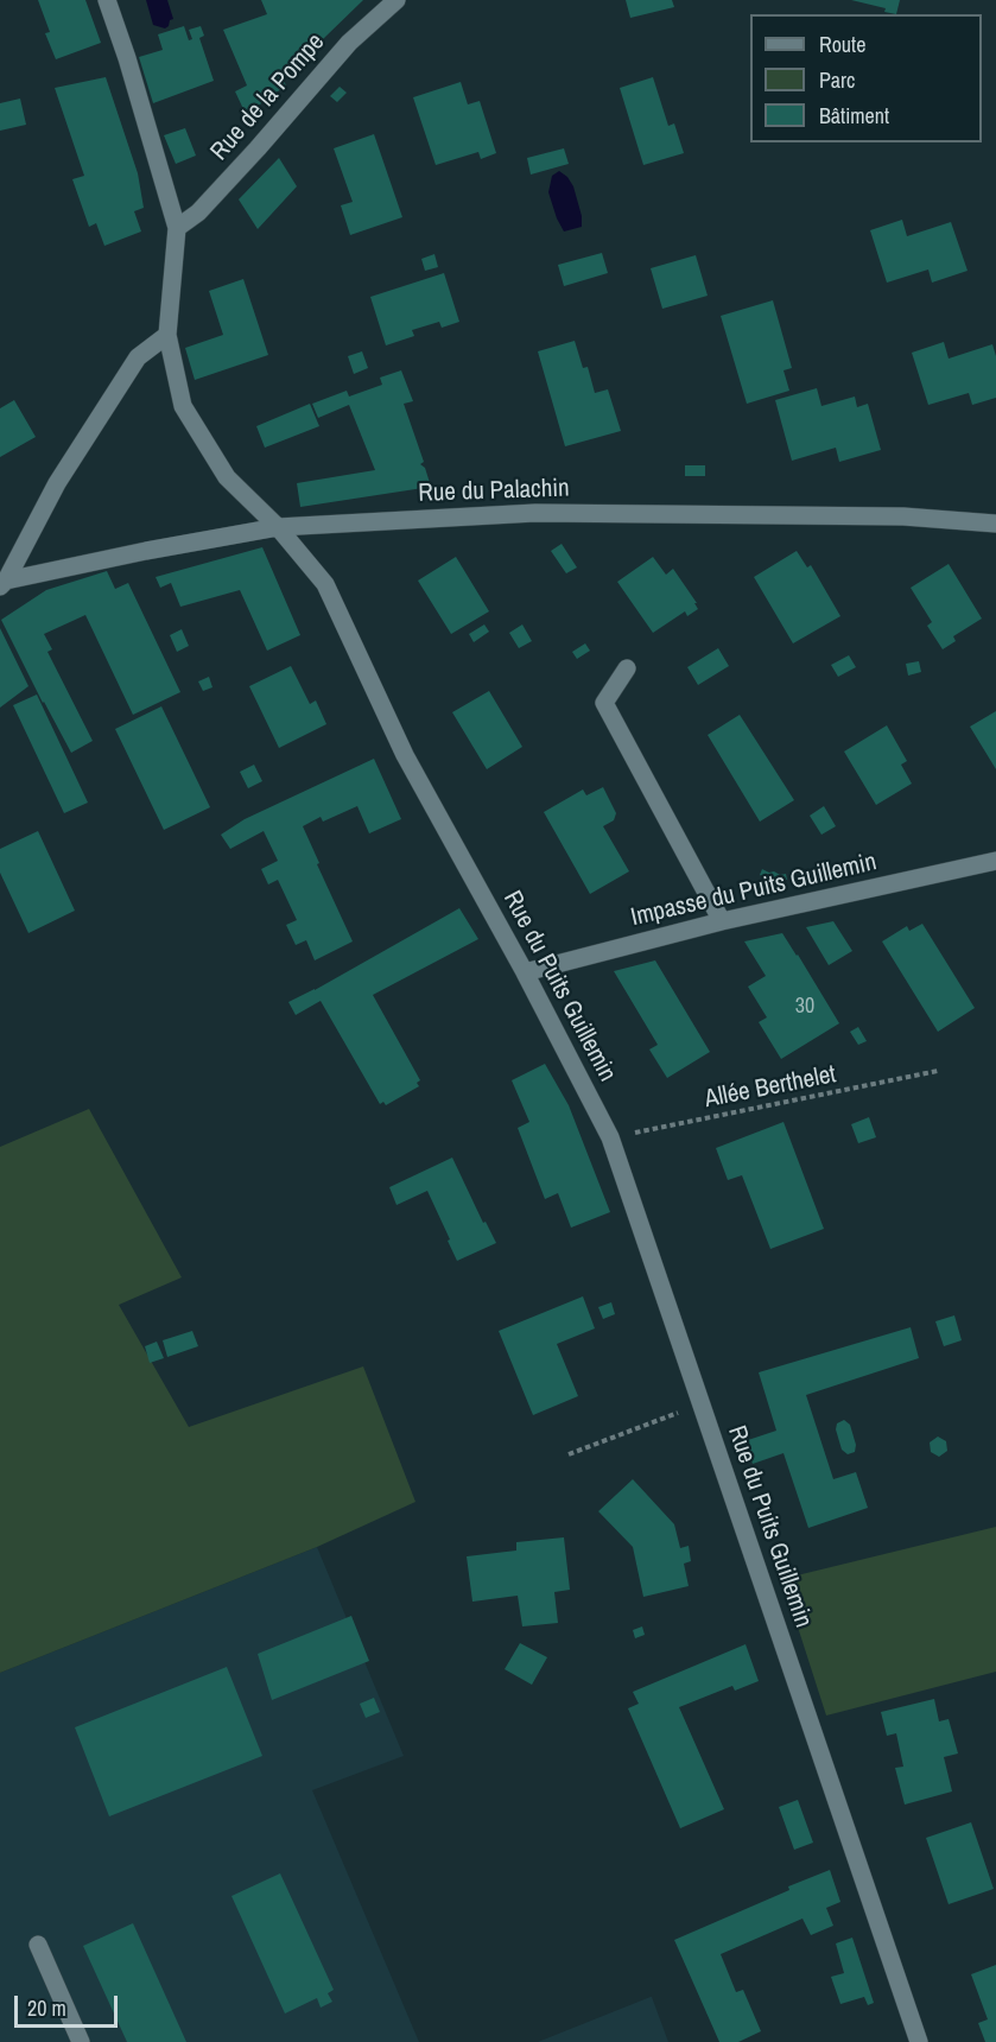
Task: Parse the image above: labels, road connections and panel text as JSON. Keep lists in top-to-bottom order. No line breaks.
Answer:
{"streets":{"street":["Rue de la Pompe","Rue du Palachin","Impasse du Puits Guillemin","Rue du Puits Guillemin"],"path":["Allée Berthelet"]},"crossings":[["Rue de la Pompe","Rue du Puits Guillemin"],["Rue du Palachin","Rue du Puits Guillemin"],["Impasse du Puits Guillemin","Rue du Puits Guillemin"],["Rue du Puits Guillemin","Allée Berthelet"]],"house_numbers":["30"],"legend":["Route","Parc","Bâtiment"],"scale_bar":"20 m"}
